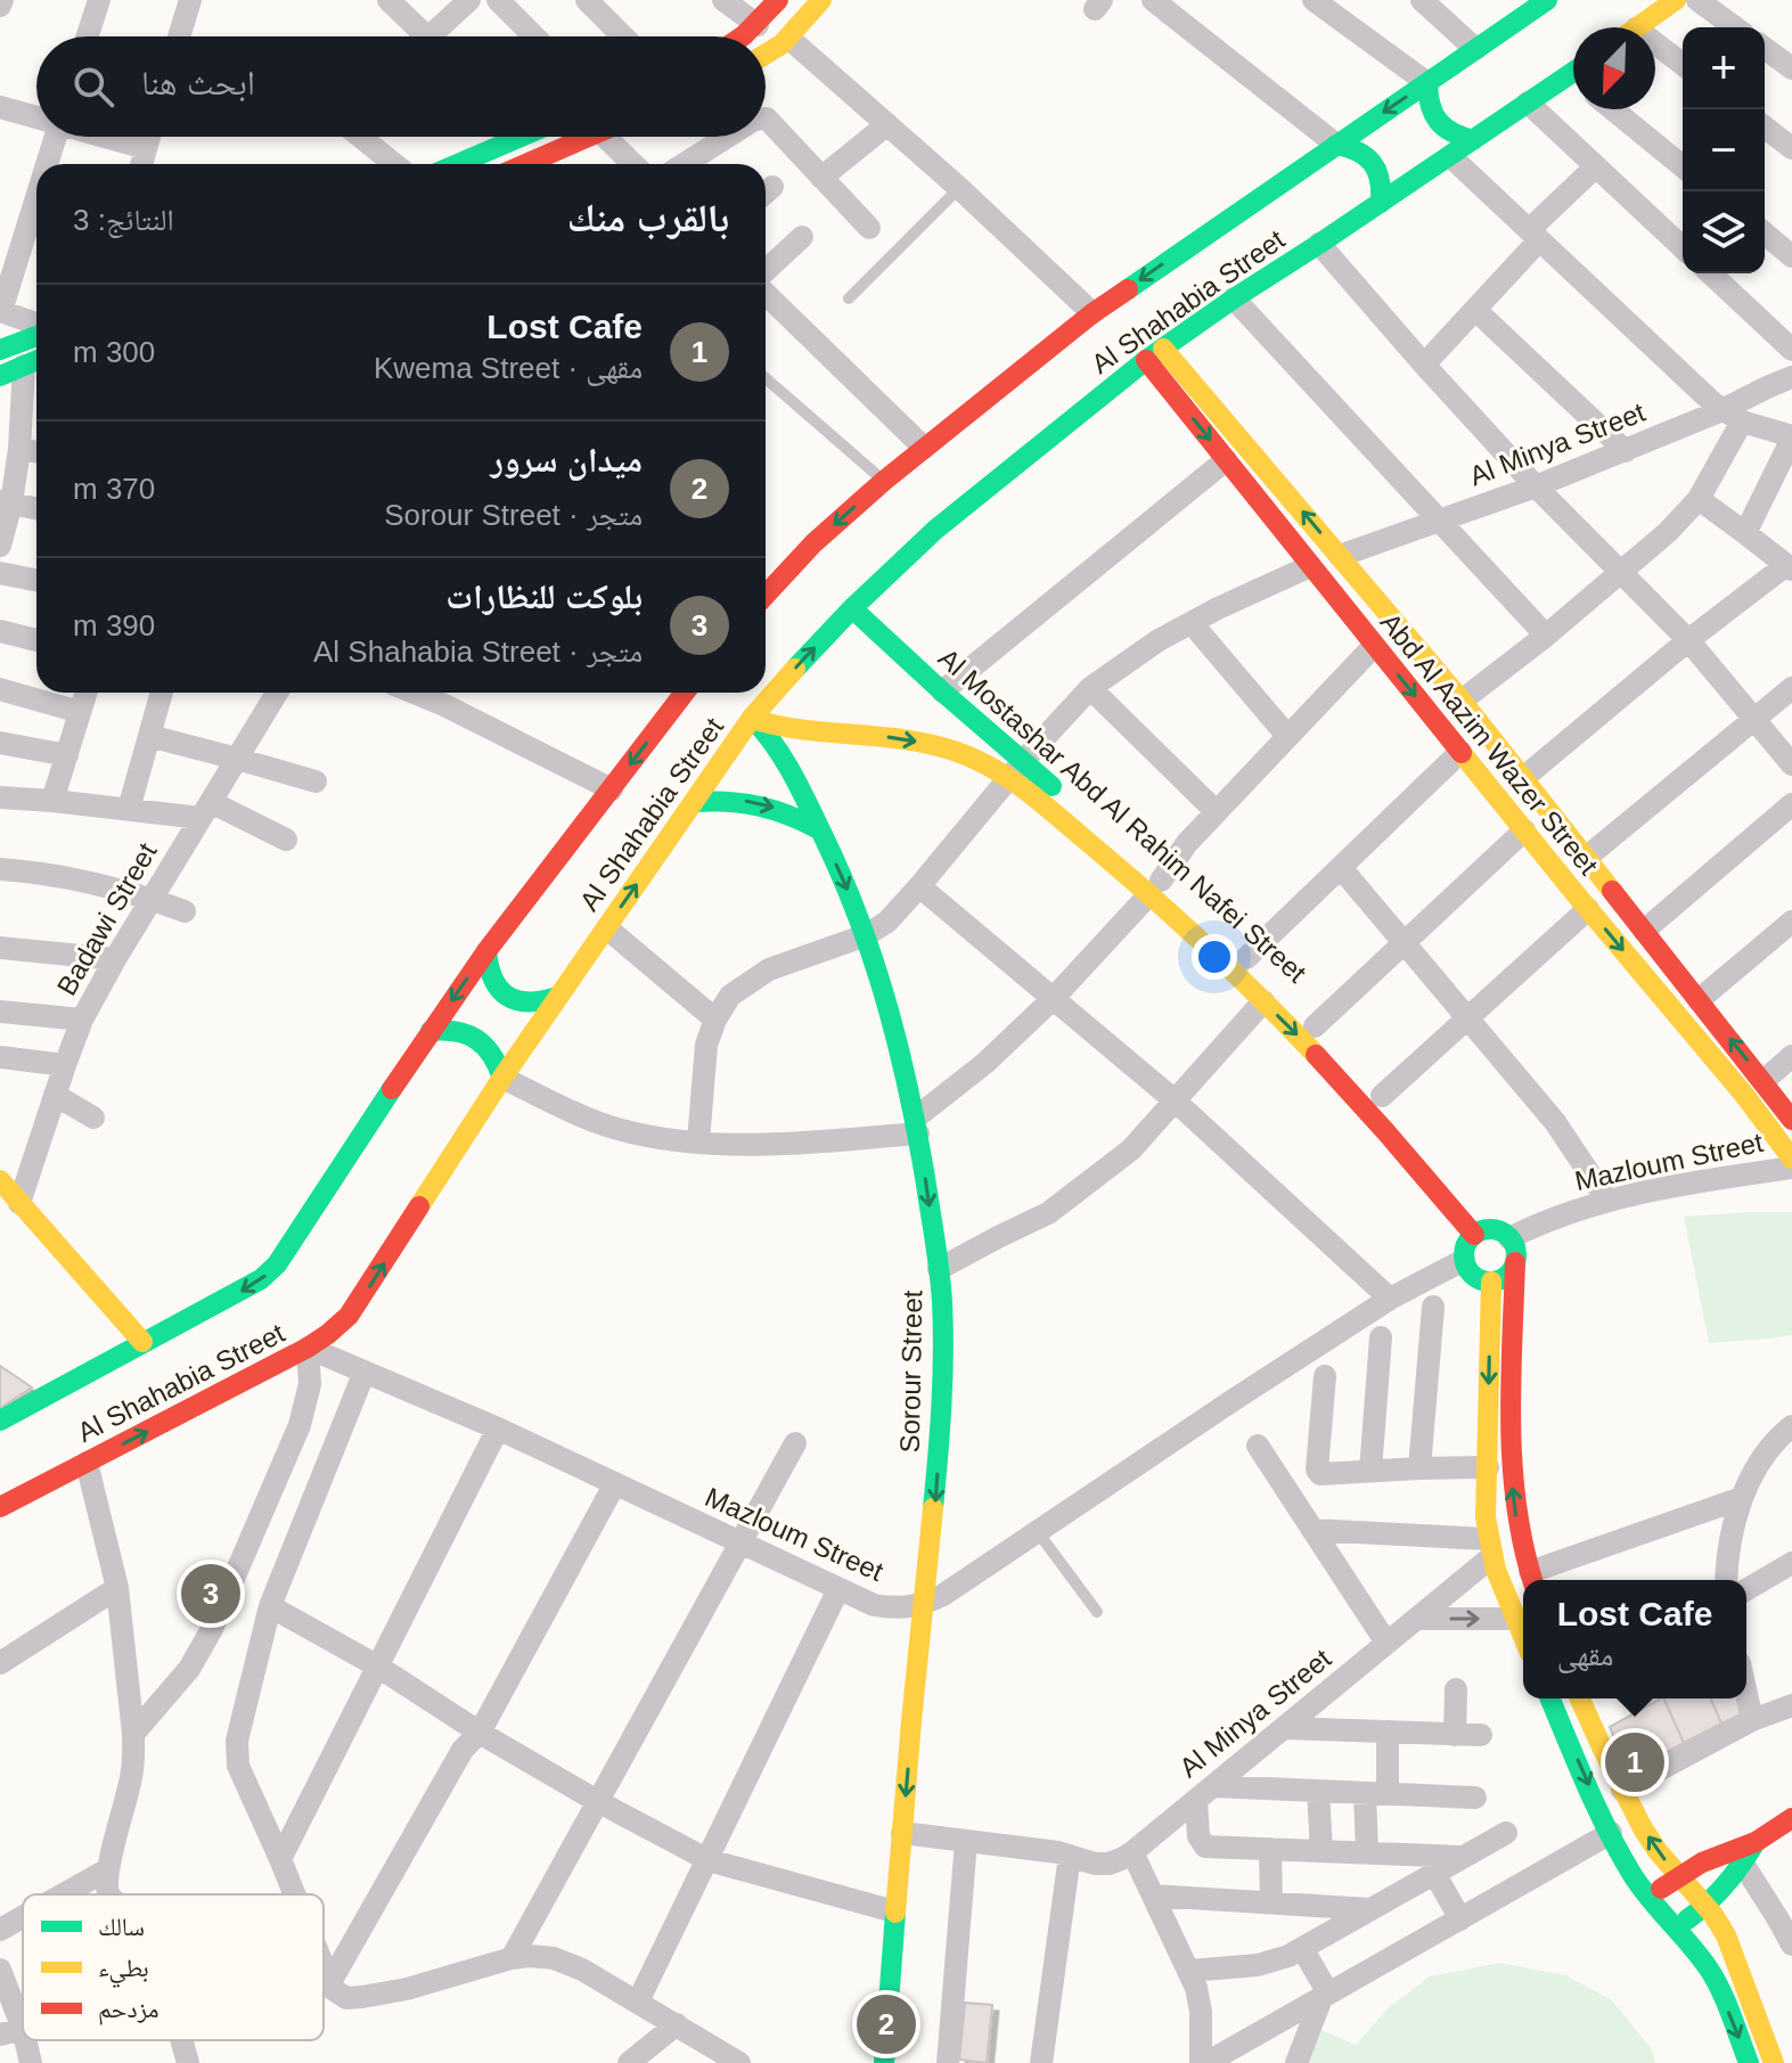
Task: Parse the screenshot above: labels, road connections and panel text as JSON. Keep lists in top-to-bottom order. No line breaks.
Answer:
{"streets":{"main road":["Al Shahabia Street","Abd Al Aazim Wazer Street","Al Mostashar Abd Al Rahim Nafei Street","Sorour Street"],"street":["Al Minya Street","Badawi Street","Mazloum Street"]},"crossings":[["Al Shahabia Street","Abd Al Aazim Wazer Street"],["Al Shahabia Street","Al Mostashar Abd Al Rahim Nafei Street"],["Al Shahabia Street","Mazloum Street"],["Al Shahabia Street","Sorour Street"],["Al Minya Street","Abd Al Aazim Wazer Street"],["Al Mostashar Abd Al Rahim Nafei Street","Mazloum Street"],["Al Mostashar Abd Al Rahim Nafei Street","Sorour Street"],["Mazloum Street","Sorour Street"]],"one_way":["Sorour Street"],"legend":["سالك","بطيء","مزدحم"],"north":"bottom left","page":{"map_buttons":["+","−"],"search":"ابحث هنا","heading":["بالقرب منك","النتائج: 3"],"list":[{"mark":"1","name":"Lost Cafe","note":"مقهى · Kwema Street","value":"300 m"},{"mark":"2","name":"ميدان سرور","note":"متجر · Sorour Street","value":"370 m"},{"mark":"3","name":"بلوكت للنظارات","note":"متجر · Al Shahabia Street","value":"390 m"}],"pins":["3","1","2"],"popup":["Lost Cafe","مقهى"]}}
